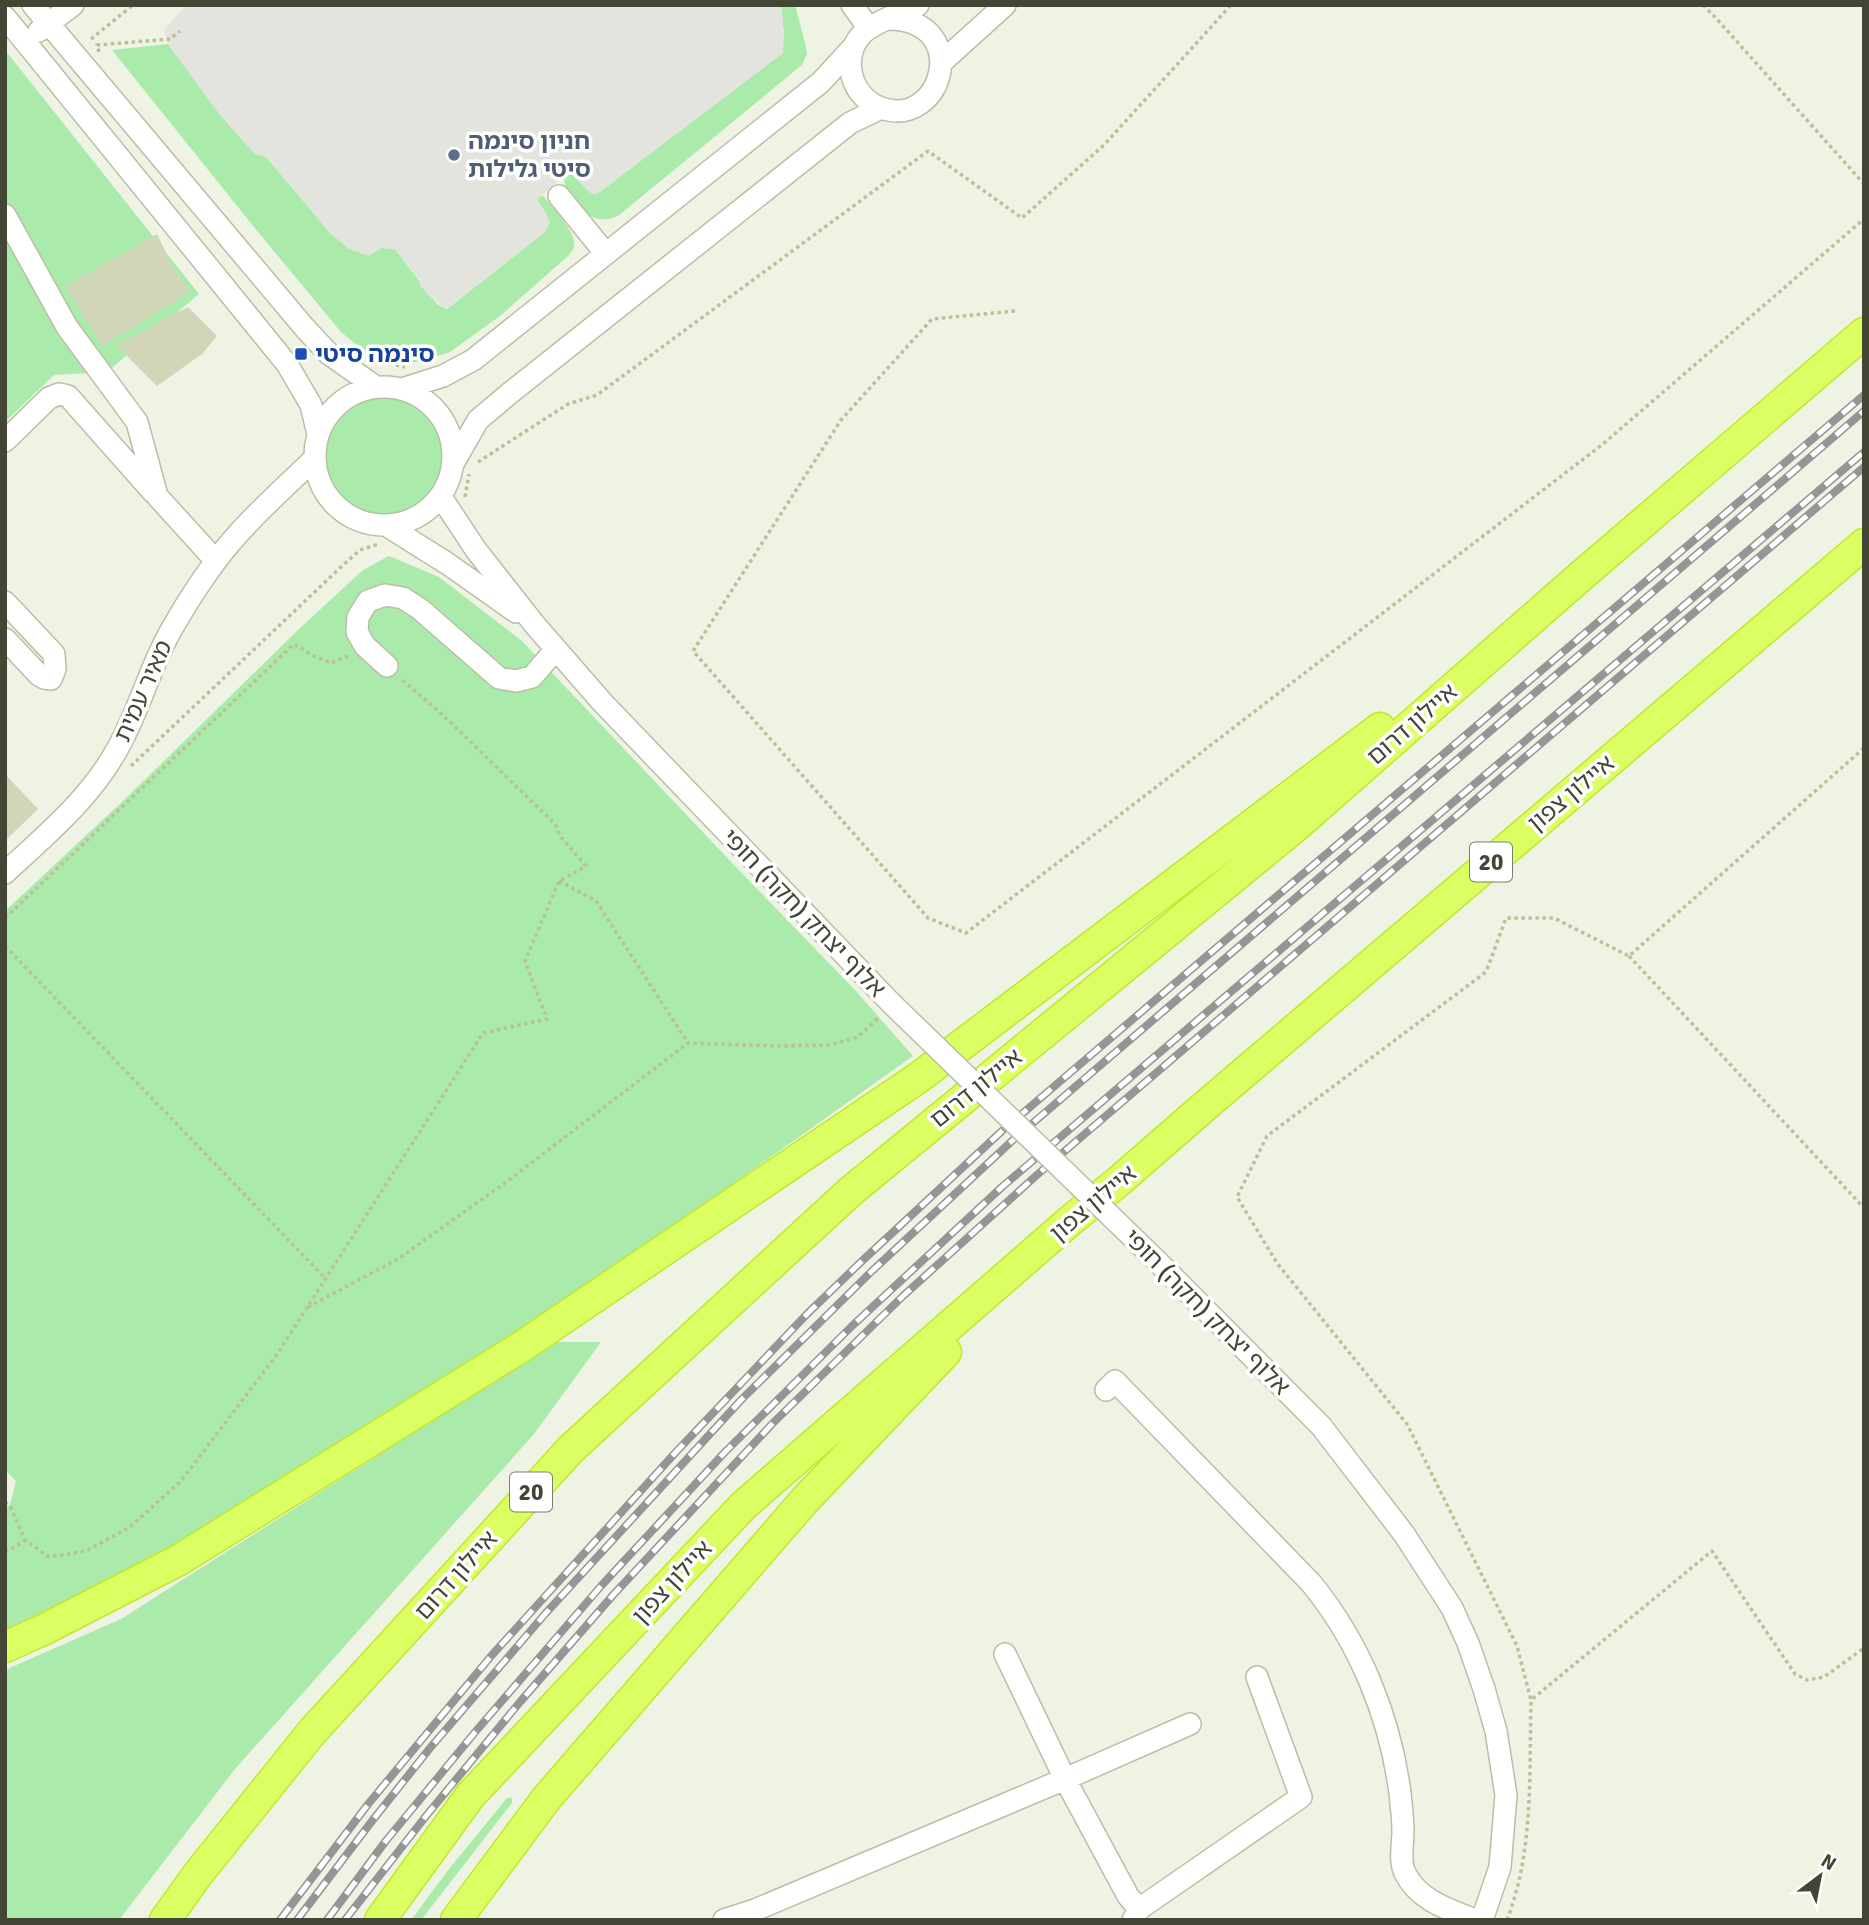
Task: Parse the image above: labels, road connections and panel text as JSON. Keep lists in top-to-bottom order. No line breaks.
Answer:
{"streets":{"highway":["איילון דרום","איילון צפון","20"],"street":["מאיר עמית","אלוף יצחק (חקה) חופי"]},"crossings":[["מאיר עמית","אלוף יצחק (חקה) חופי"]],"places":{"other":["חניון סינמה סיטי גלילות"],"transit":["סינמה סיטי"]},"north":"top right"}
